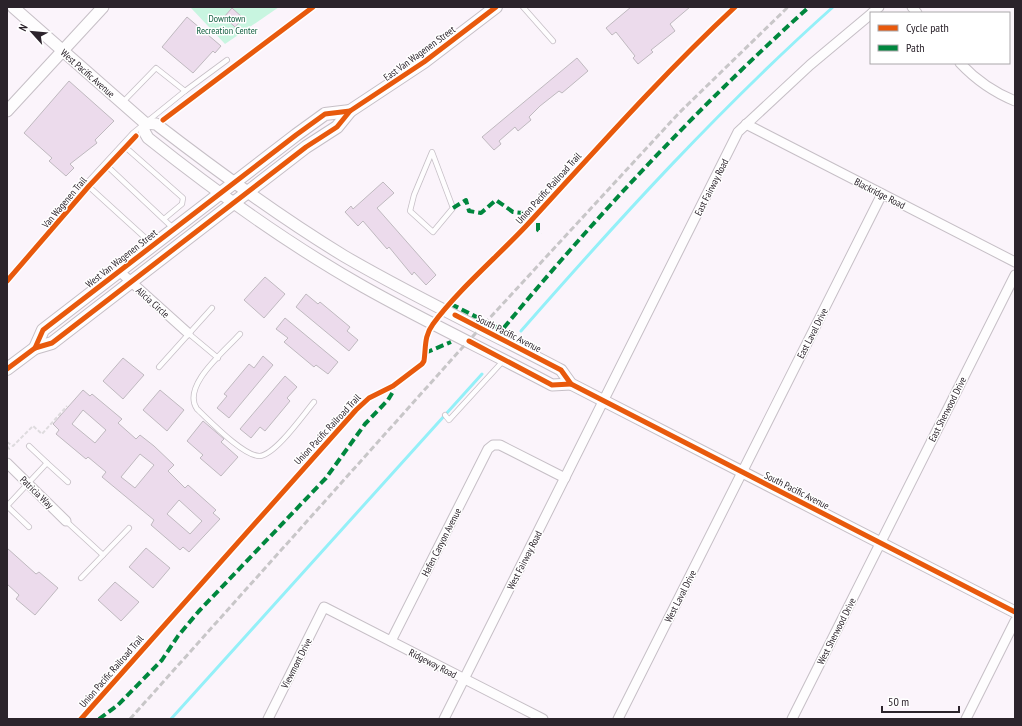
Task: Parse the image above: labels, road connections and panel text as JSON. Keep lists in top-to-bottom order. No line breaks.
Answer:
{"streets":{"main road":["East Van Wagenen Street","West Van Wagenen Street"],"street":["West Pacific Avenue","East Fairway Road","Blackridge Road","Alicia Circle","South Pacific Avenue","East Laval Drive","East Sherwood Drive","Patricia Way","Hafen Canyon Avenue","West Fairway Road","West Laval Drive","West Sherwood Drive","Viewmont Drive","Ridgeway Road"],"cycle path":["Union Pacific Railroad Trail","Van Wagenen Trail"]},"crossings":[["East Van Wagenen Street","West Pacific Avenue"],["East Van Wagenen Street","West Van Wagenen Street"],["East Van Wagenen Street","South Pacific Avenue"],["West Pacific Avenue","West Van Wagenen Street"],["West Pacific Avenue","South Pacific Avenue"],["East Fairway Road","Blackridge Road"],["East Fairway Road","South Pacific Avenue"],["East Fairway Road","West Fairway Road"],["Blackridge Road","East Laval Drive"],["West Van Wagenen Street","Alicia Circle"],["West Van Wagenen Street","South Pacific Avenue"],["South Pacific Avenue","East Laval Drive"],["South Pacific Avenue","East Sherwood Drive"],["South Pacific Avenue","West Fairway Road"],["South Pacific Avenue","West Laval Drive"],["South Pacific Avenue","West Sherwood Drive"],["East Laval Drive","West Laval Drive"],["East Sherwood Drive","West Sherwood Drive"],["Hafen Canyon Avenue","West Fairway Road"],["Hafen Canyon Avenue","Ridgeway Road"],["West Fairway Road","Ridgeway Road"],["Viewmont Drive","Ridgeway Road"]],"parks":["Downtown Recreation Center"],"legend":["Cycle path","Path"],"scale_bar":"50 m","north":"top left"}
